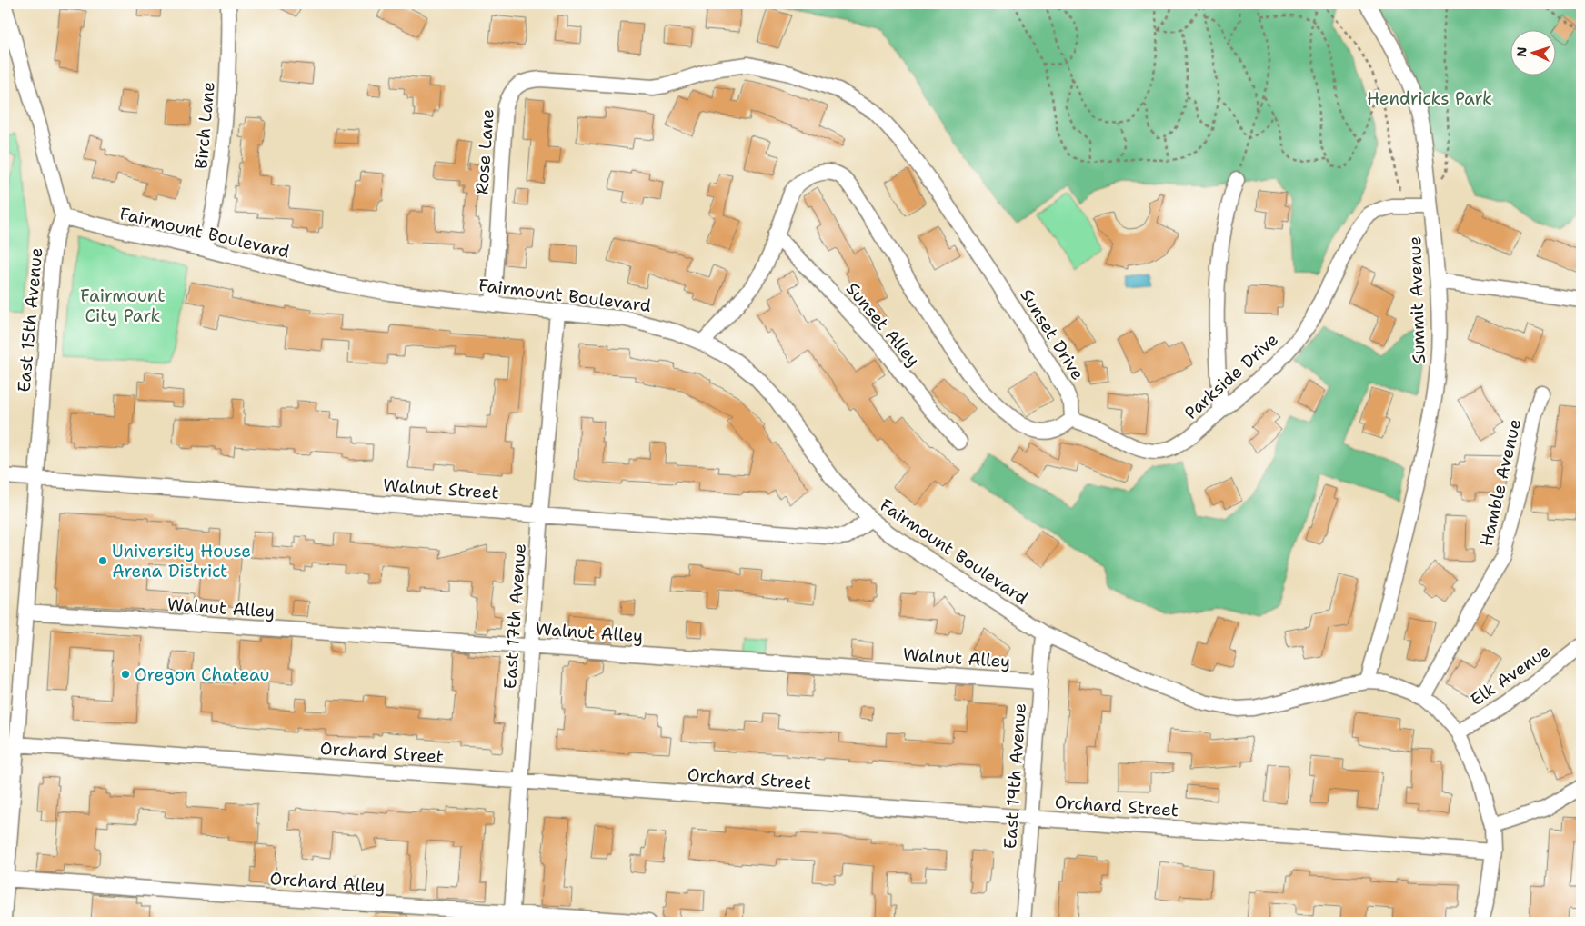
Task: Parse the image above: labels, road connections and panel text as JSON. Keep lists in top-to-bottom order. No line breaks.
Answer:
{"streets":{"street":["Birch Lane","Rose Lane","Fairmount Boulevard","Summit Avenue","East 15th Avenue","Sunset Alley","Sunset Drive","Parkside Drive","Hamble Avenue","Walnut Street","Walnut Alley","East 17th Avenue","Elk Avenue","Orchard Street","East 19th Avenue","Orchard Alley"]},"crossings":[["Birch Lane","Fairmount Boulevard"],["Rose Lane","Fairmount Boulevard"],["Rose Lane","Sunset Drive"],["Fairmount Boulevard","Summit Avenue"],["Fairmount Boulevard","East 15th Avenue"],["Fairmount Boulevard","Hamble Avenue"],["Fairmount Boulevard","Walnut Street"],["Fairmount Boulevard","East 17th Avenue"],["Fairmount Boulevard","Elk Avenue"],["Fairmount Boulevard","Orchard Street"],["Fairmount Boulevard","East 19th Avenue"],["Summit Avenue","Parkside Drive"],["East 15th Avenue","Walnut Street"],["East 15th Avenue","Walnut Alley"],["East 15th Avenue","Orchard Street"],["East 15th Avenue","Orchard Alley"],["Sunset Drive","Parkside Drive"],["Walnut Street","East 17th Avenue"],["Walnut Alley","East 17th Avenue"],["Walnut Alley","East 19th Avenue"],["East 17th Avenue","Orchard Street"],["East 17th Avenue","Orchard Alley"],["Orchard Street","East 19th Avenue"]],"parks":["Hendricks Park","Fairmount City Park"],"places":["University House Arena District","Oregon Chateau"],"north":"left"}
